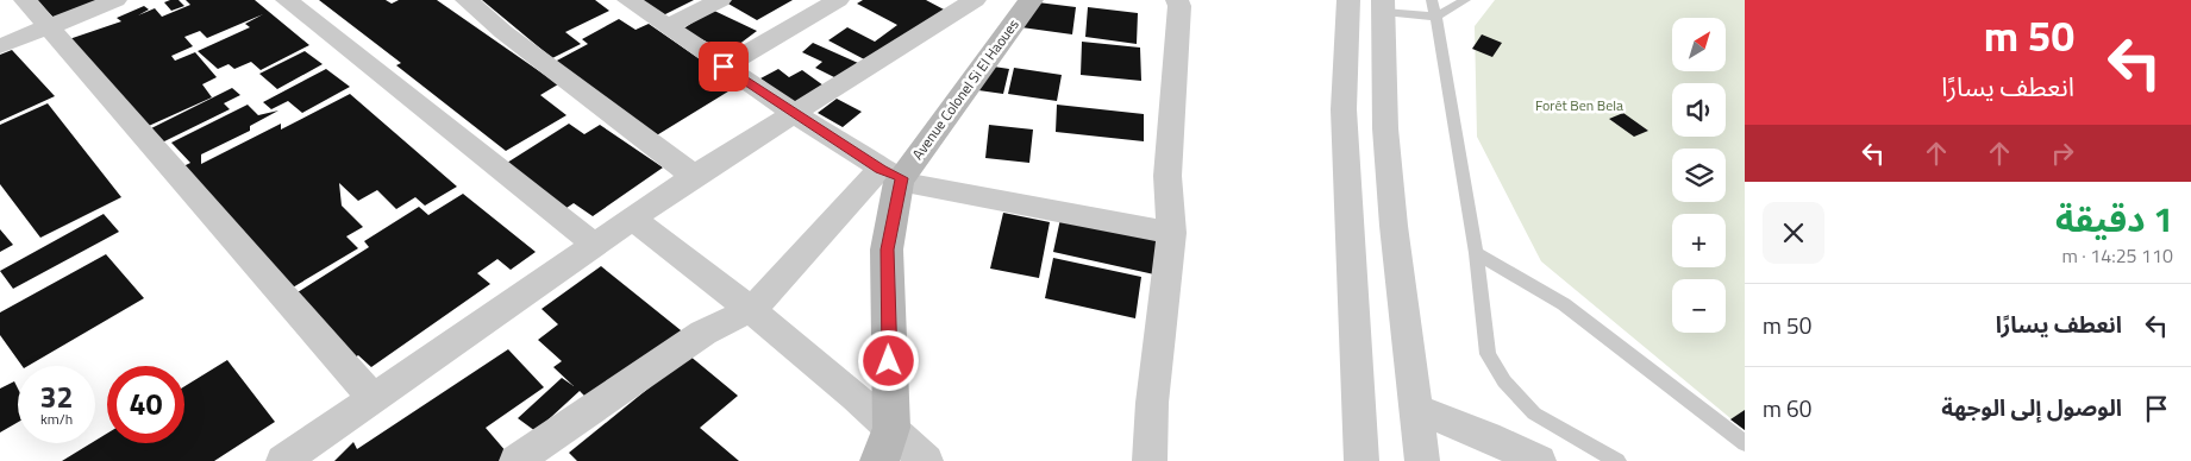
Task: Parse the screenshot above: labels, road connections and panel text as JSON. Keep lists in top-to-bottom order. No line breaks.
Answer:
{"streets":{"street":["Avenue Colonel Si El Haoues"]},"parks":["Forêt Ben Bela"],"north":"top right","page":{"turn":["50 m","انعطف يسارًا"],"map_buttons":["+","−"],"heading":["1 دقيقة","110 m · 14:25"],"list":[{"name":"انعطف يسارًا","value":"50 m"},{"name":"الوصول إلى الوجهة","value":"60 m"}],"speed":"32 km/h","limit":"40"}}
